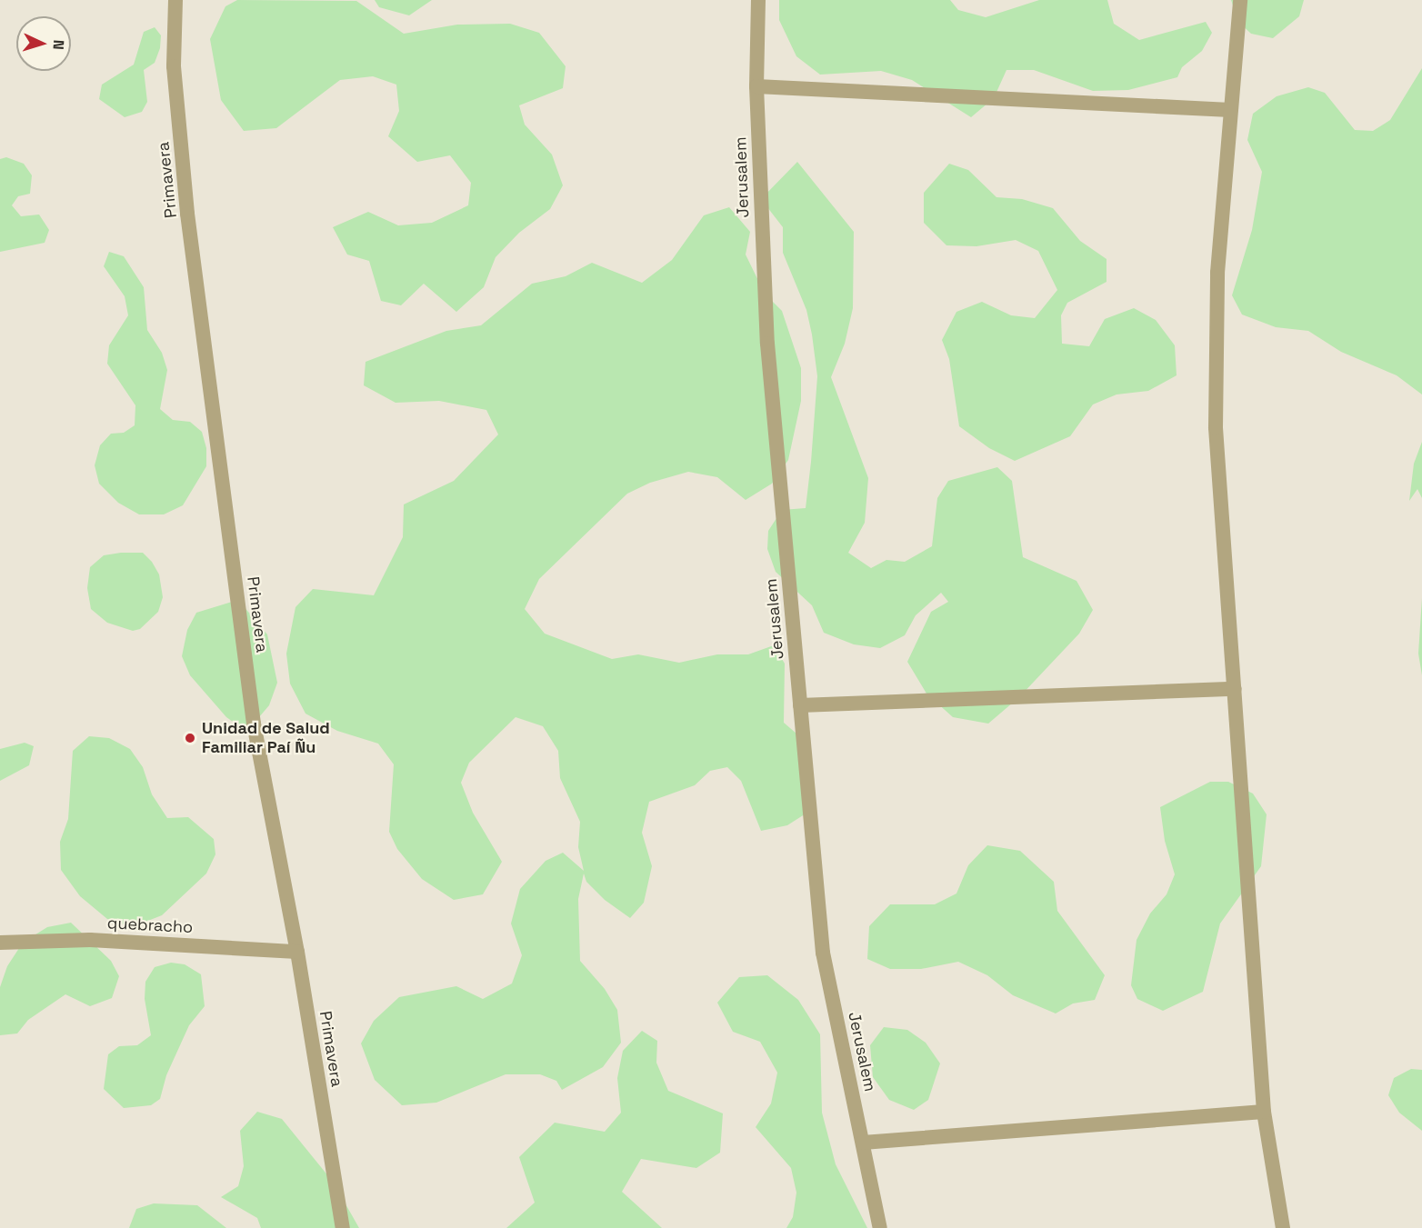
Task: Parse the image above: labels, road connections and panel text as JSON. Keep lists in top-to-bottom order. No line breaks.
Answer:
{"streets":{"street":["Jerusalem","Primavera","quebracho"]},"crossings":[["Primavera","quebracho"]],"places":["Unidad de Salud Familiar Paí Ñu"],"north":"right"}
